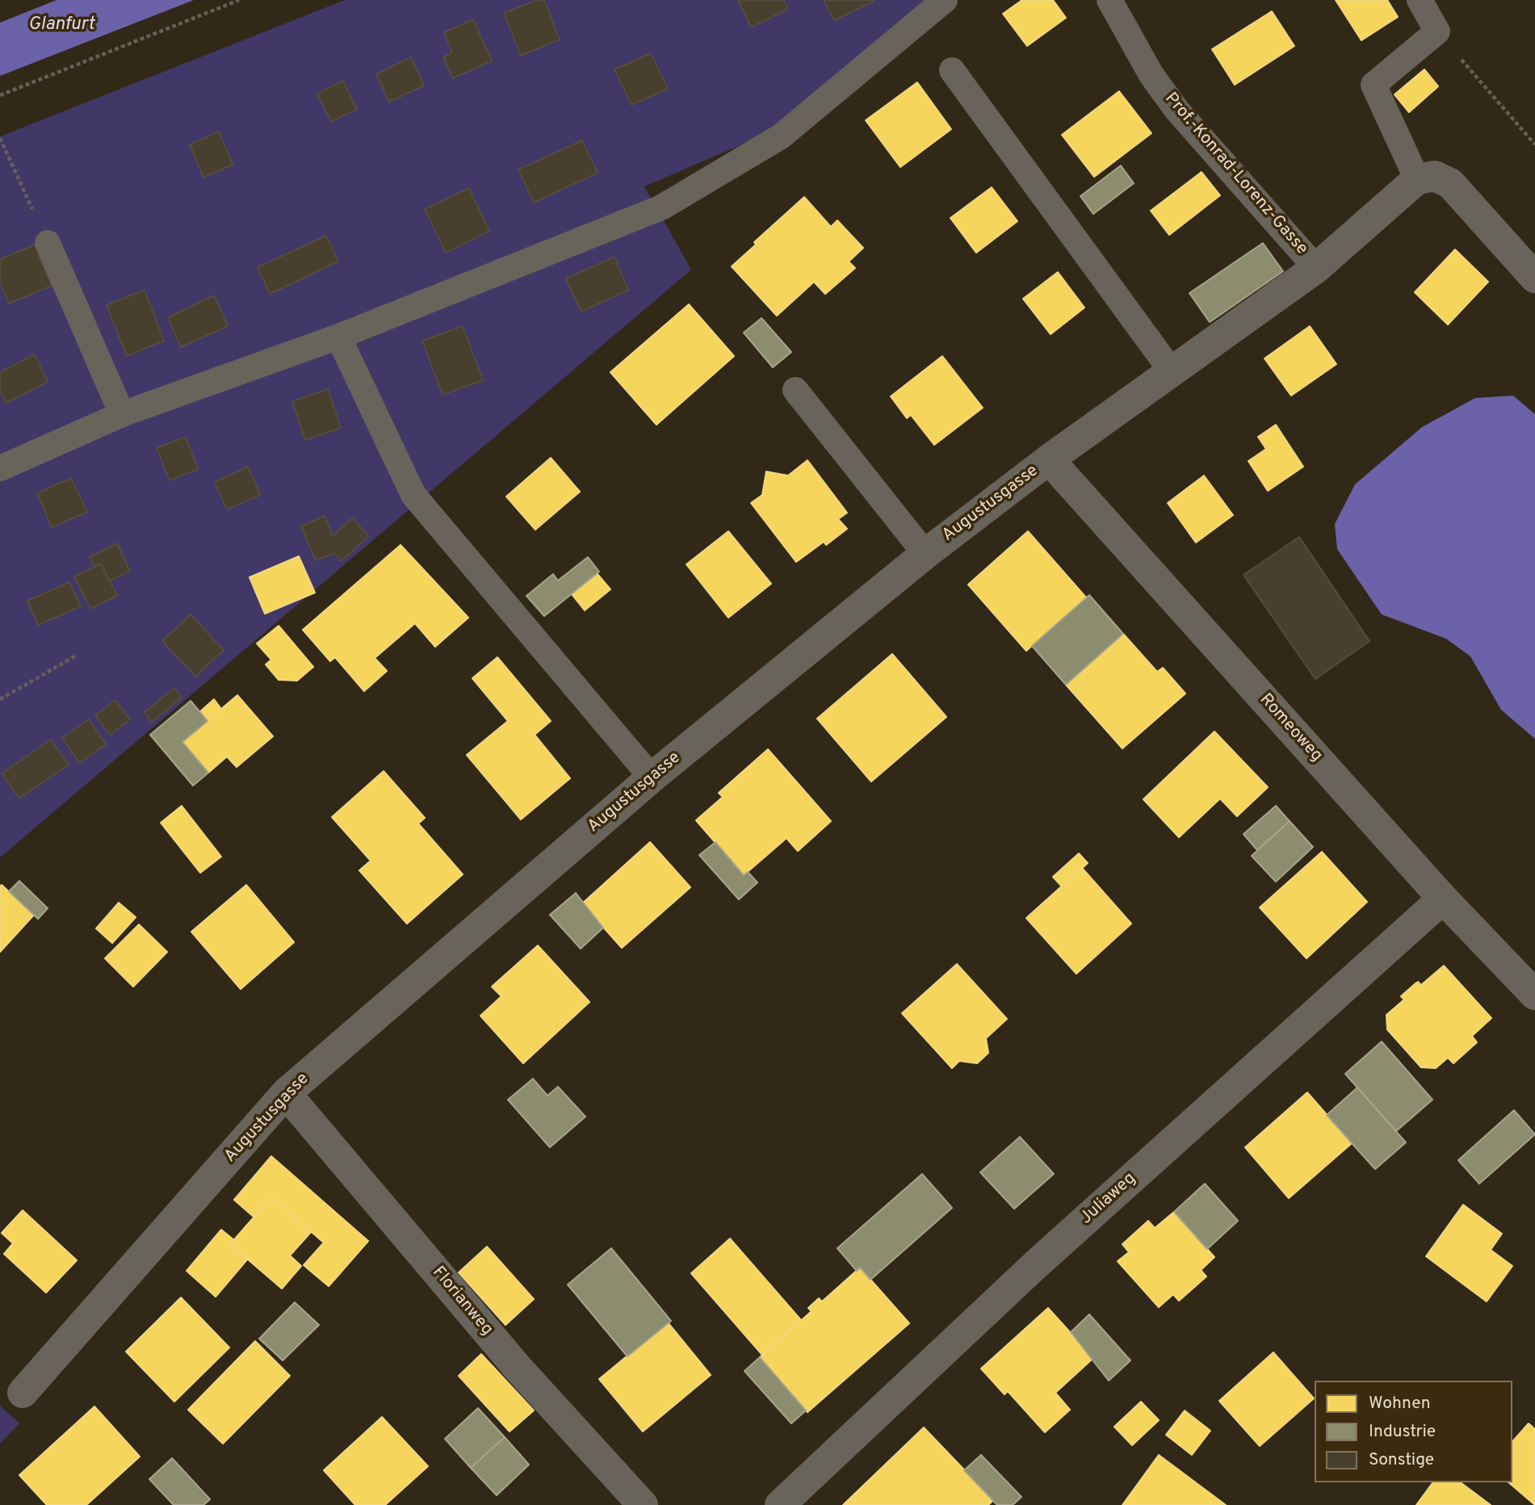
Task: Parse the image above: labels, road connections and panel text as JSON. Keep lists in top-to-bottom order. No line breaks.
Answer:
{"streets":{"street":["Prof.-Konrad-Lorenz-Gasse","Augustusgasse","Romeoweg","Juliaweg","Florianweg"]},"crossings":[["Prof.-Konrad-Lorenz-Gasse","Augustusgasse"],["Augustusgasse","Romeoweg"],["Augustusgasse","Florianweg"],["Romeoweg","Juliaweg"]],"water":["Glanfurt"],"legend":["Wohnen","Industrie","Sonstige"]}
